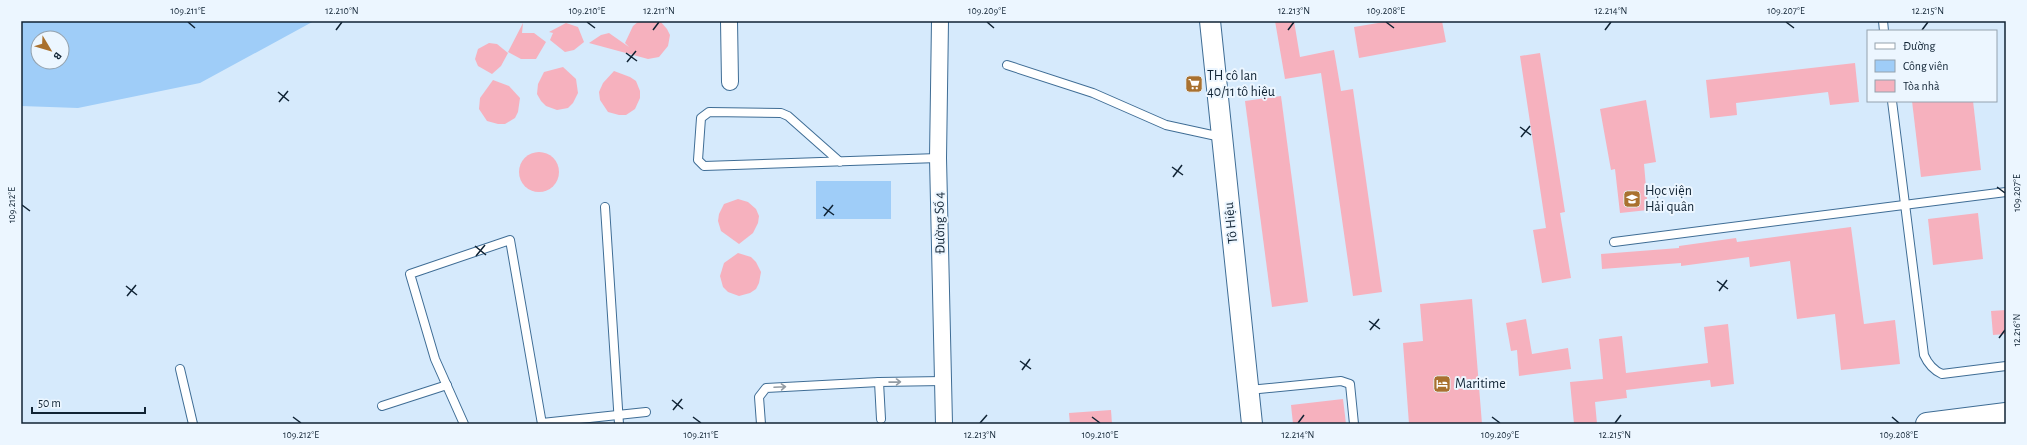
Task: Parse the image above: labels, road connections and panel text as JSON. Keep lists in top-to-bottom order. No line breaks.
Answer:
{"streets":{"street":["Đường Số 4","Tô Hiệu"]},"places":{"supermarket":["TH cô lan 40/11 tô hiệu"],"school or university":["Học viện Hải quân"],"hotel":["Maritime"]},"legend":["Đường","Công viên","Tòa nhà"],"scale_bar":"50 m","north":"bottom right","coordinates":["109.211°E","12.210°N","109.210°E","12.211°N","109.209°E","12.213°N","109.208°E","12.214°N","109.207°E","12.215°N","109.212°E","12.216°N"]}
